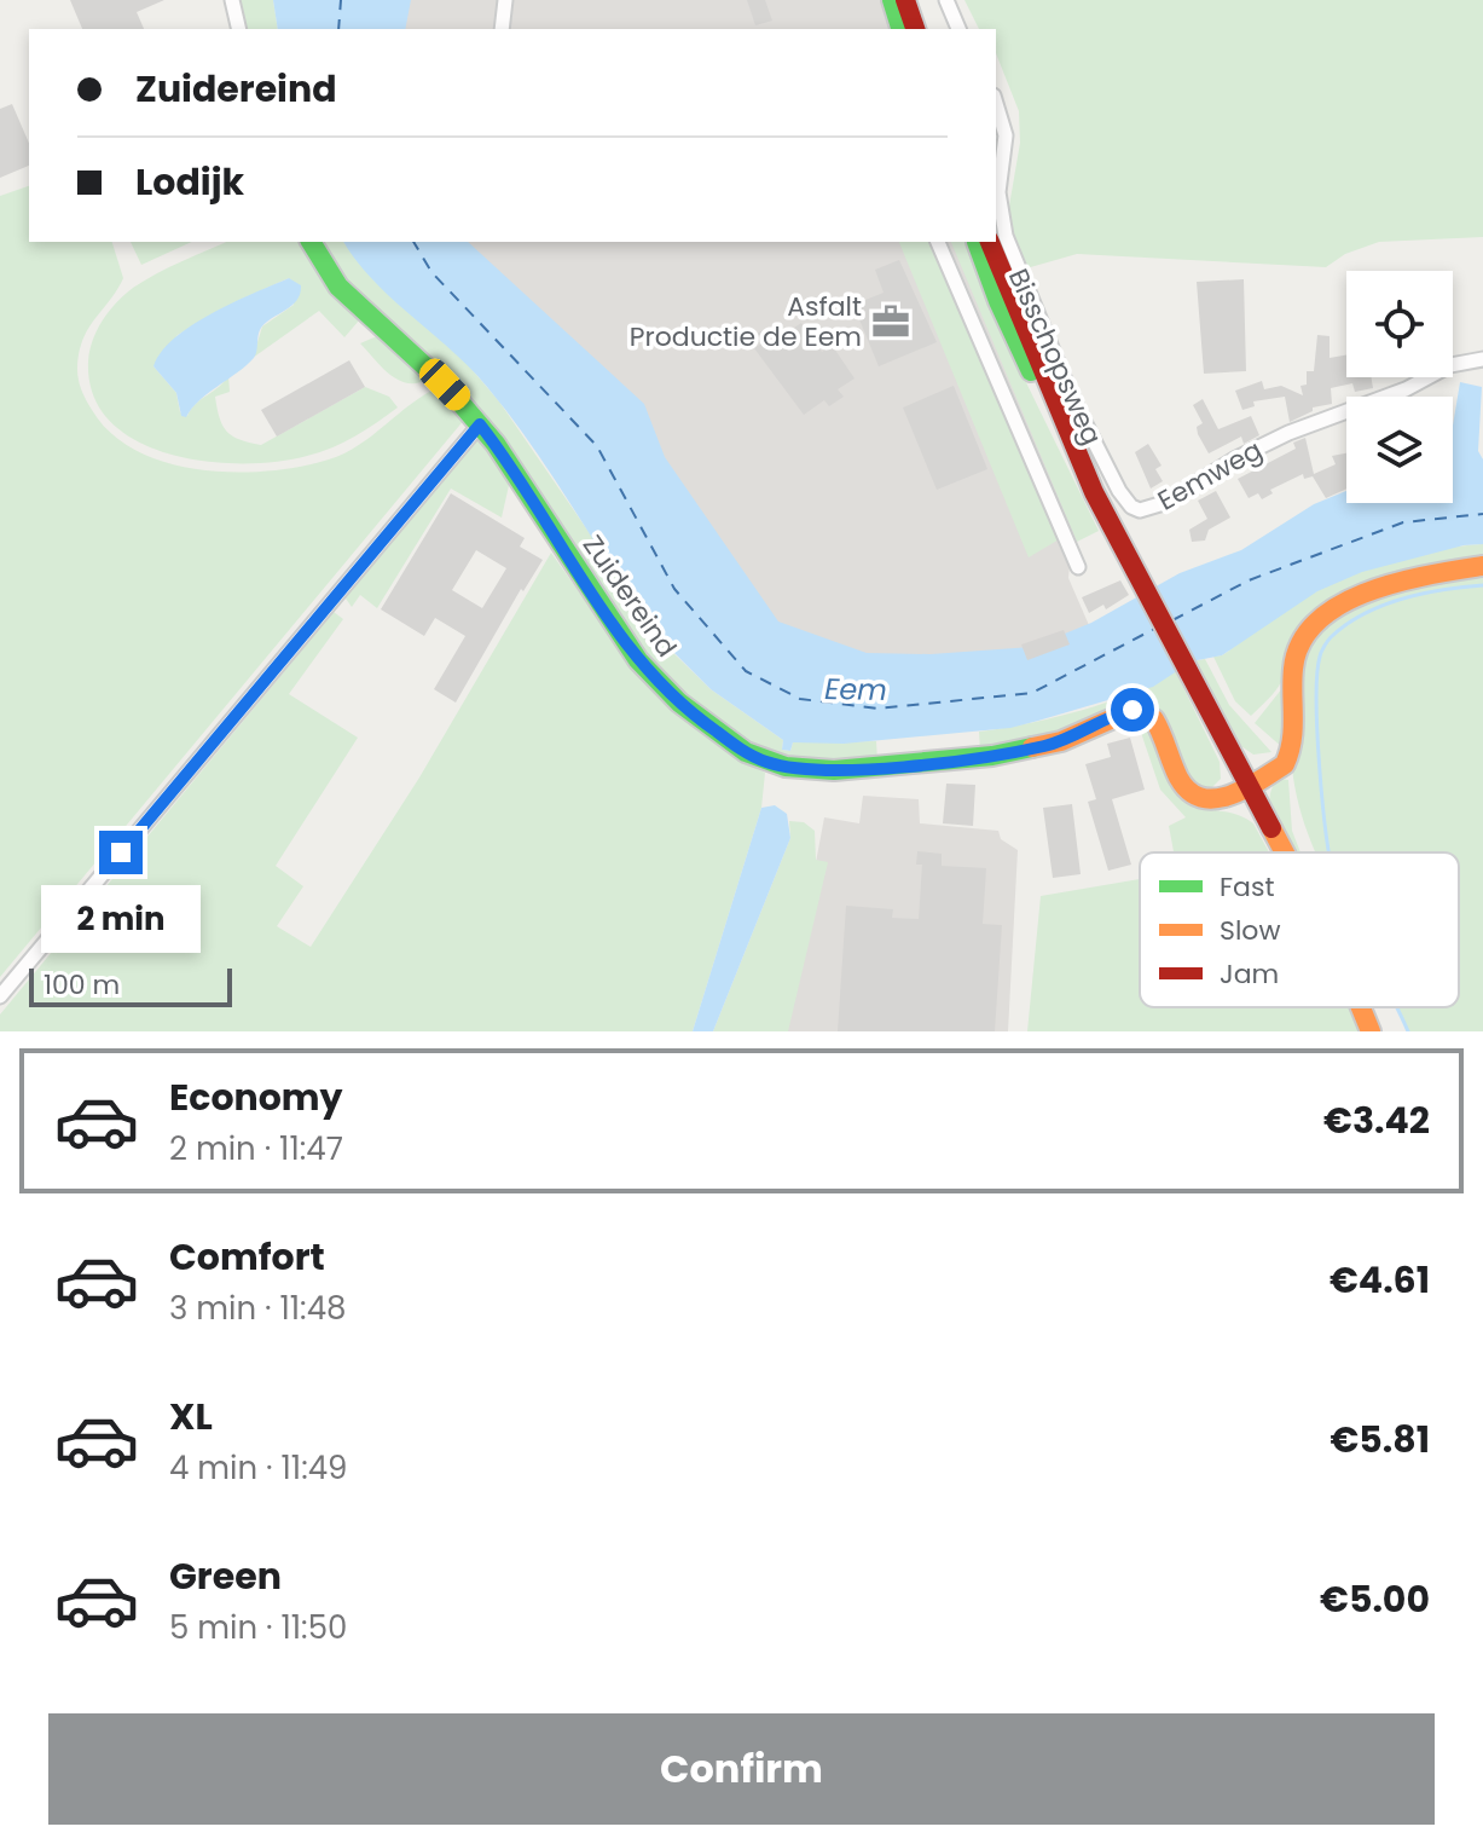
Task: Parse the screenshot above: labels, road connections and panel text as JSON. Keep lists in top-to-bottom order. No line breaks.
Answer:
{"streets":{"street":["Bisschopsweg","Eemweg","Zuidereind"]},"crossings":[["Bisschopsweg","Zuidereind"]],"water":["Eem"],"places":{"office":["Asfalt Productie de Eem"]},"legend":["Fast","Slow","Jam"],"scale_bar":"100 m","page":{"banner":["Zuidereind","Lodijk"],"bubble":"2 min","scale":"100 m","list":[{"name":"Economy","note":"2 min · 11:47","value":"€3.42"},{"name":"Comfort","note":"3 min · 11:48","value":"€4.61"},{"name":"XL","note":"4 min · 11:49","value":"€5.81"},{"name":"Green","note":"5 min · 11:50","value":"€5.00"}],"buttons":"Confirm"}}
